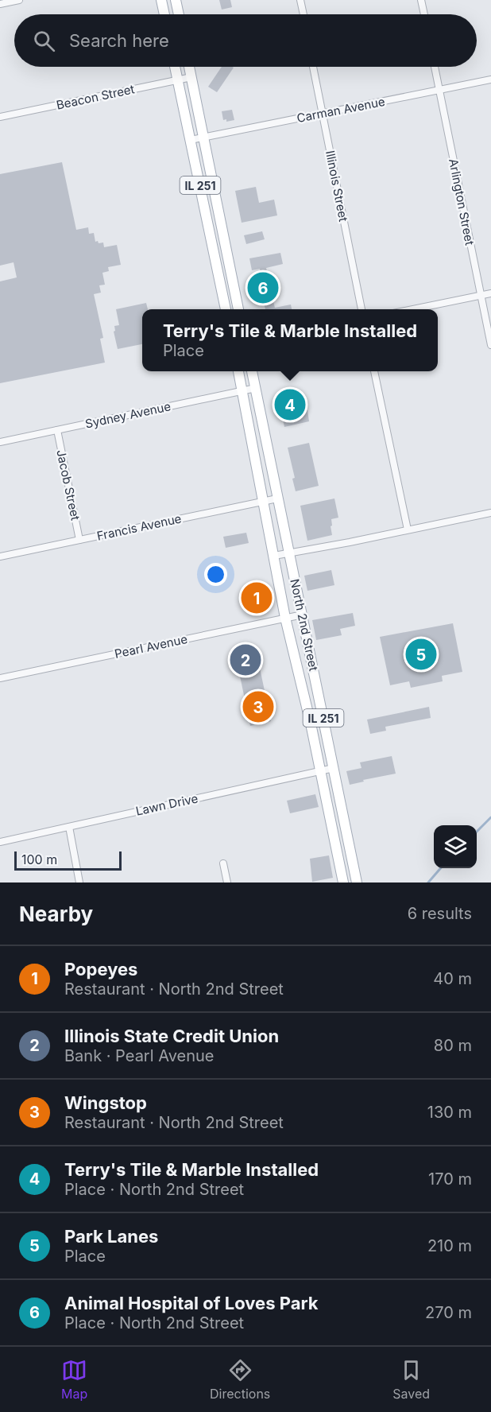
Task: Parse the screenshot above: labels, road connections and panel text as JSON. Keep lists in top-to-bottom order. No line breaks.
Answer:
{"streets":{"main road":["IL 251","North 2nd Street"],"street":["Beacon Street","Carman Avenue","Illinois Street","Arlington Street","Sydney Avenue","Jacob Street","Francis Avenue","Pearl Avenue","Lawn Drive"]},"crossings":[["Beacon Street","IL 251"],["Carman Avenue","IL 251"],["Carman Avenue","Illinois Street"],["Carman Avenue","Arlington Street"],["Sydney Avenue","Jacob Street"],["Sydney Avenue","North 2nd Street"],["Jacob Street","Francis Avenue"],["Francis Avenue","North 2nd Street"],["North 2nd Street","Pearl Avenue"],["North 2nd Street","Lawn Drive"]],"scale_bar":"100 m","page":{"search":"Search here","pins":["6","4","1","5","2","3"],"popup":["Terry's Tile & Marble Installed","Place"],"scale":"100 m","heading":["Nearby","6 results"],"list":[{"mark":"1","name":"Popeyes","note":"Restaurant · North 2nd Street","value":"40 m"},{"mark":"2","name":"Illinois State Credit Union","note":"Bank · Pearl Avenue","value":"80 m"},{"mark":"3","name":"Wingstop","note":"Restaurant · North 2nd Street","value":"130 m"},{"mark":"4","name":"Terry's Tile & Marble Installed","note":"Place · North 2nd Street","value":"170 m"},{"mark":"5","name":"Park Lanes","note":"Place","value":"210 m"},{"mark":"6","name":"Animal Hospital of Loves Park","note":"Place · North 2nd Street","value":"270 m"}],"nav":["Map","Directions","Saved"]}}
